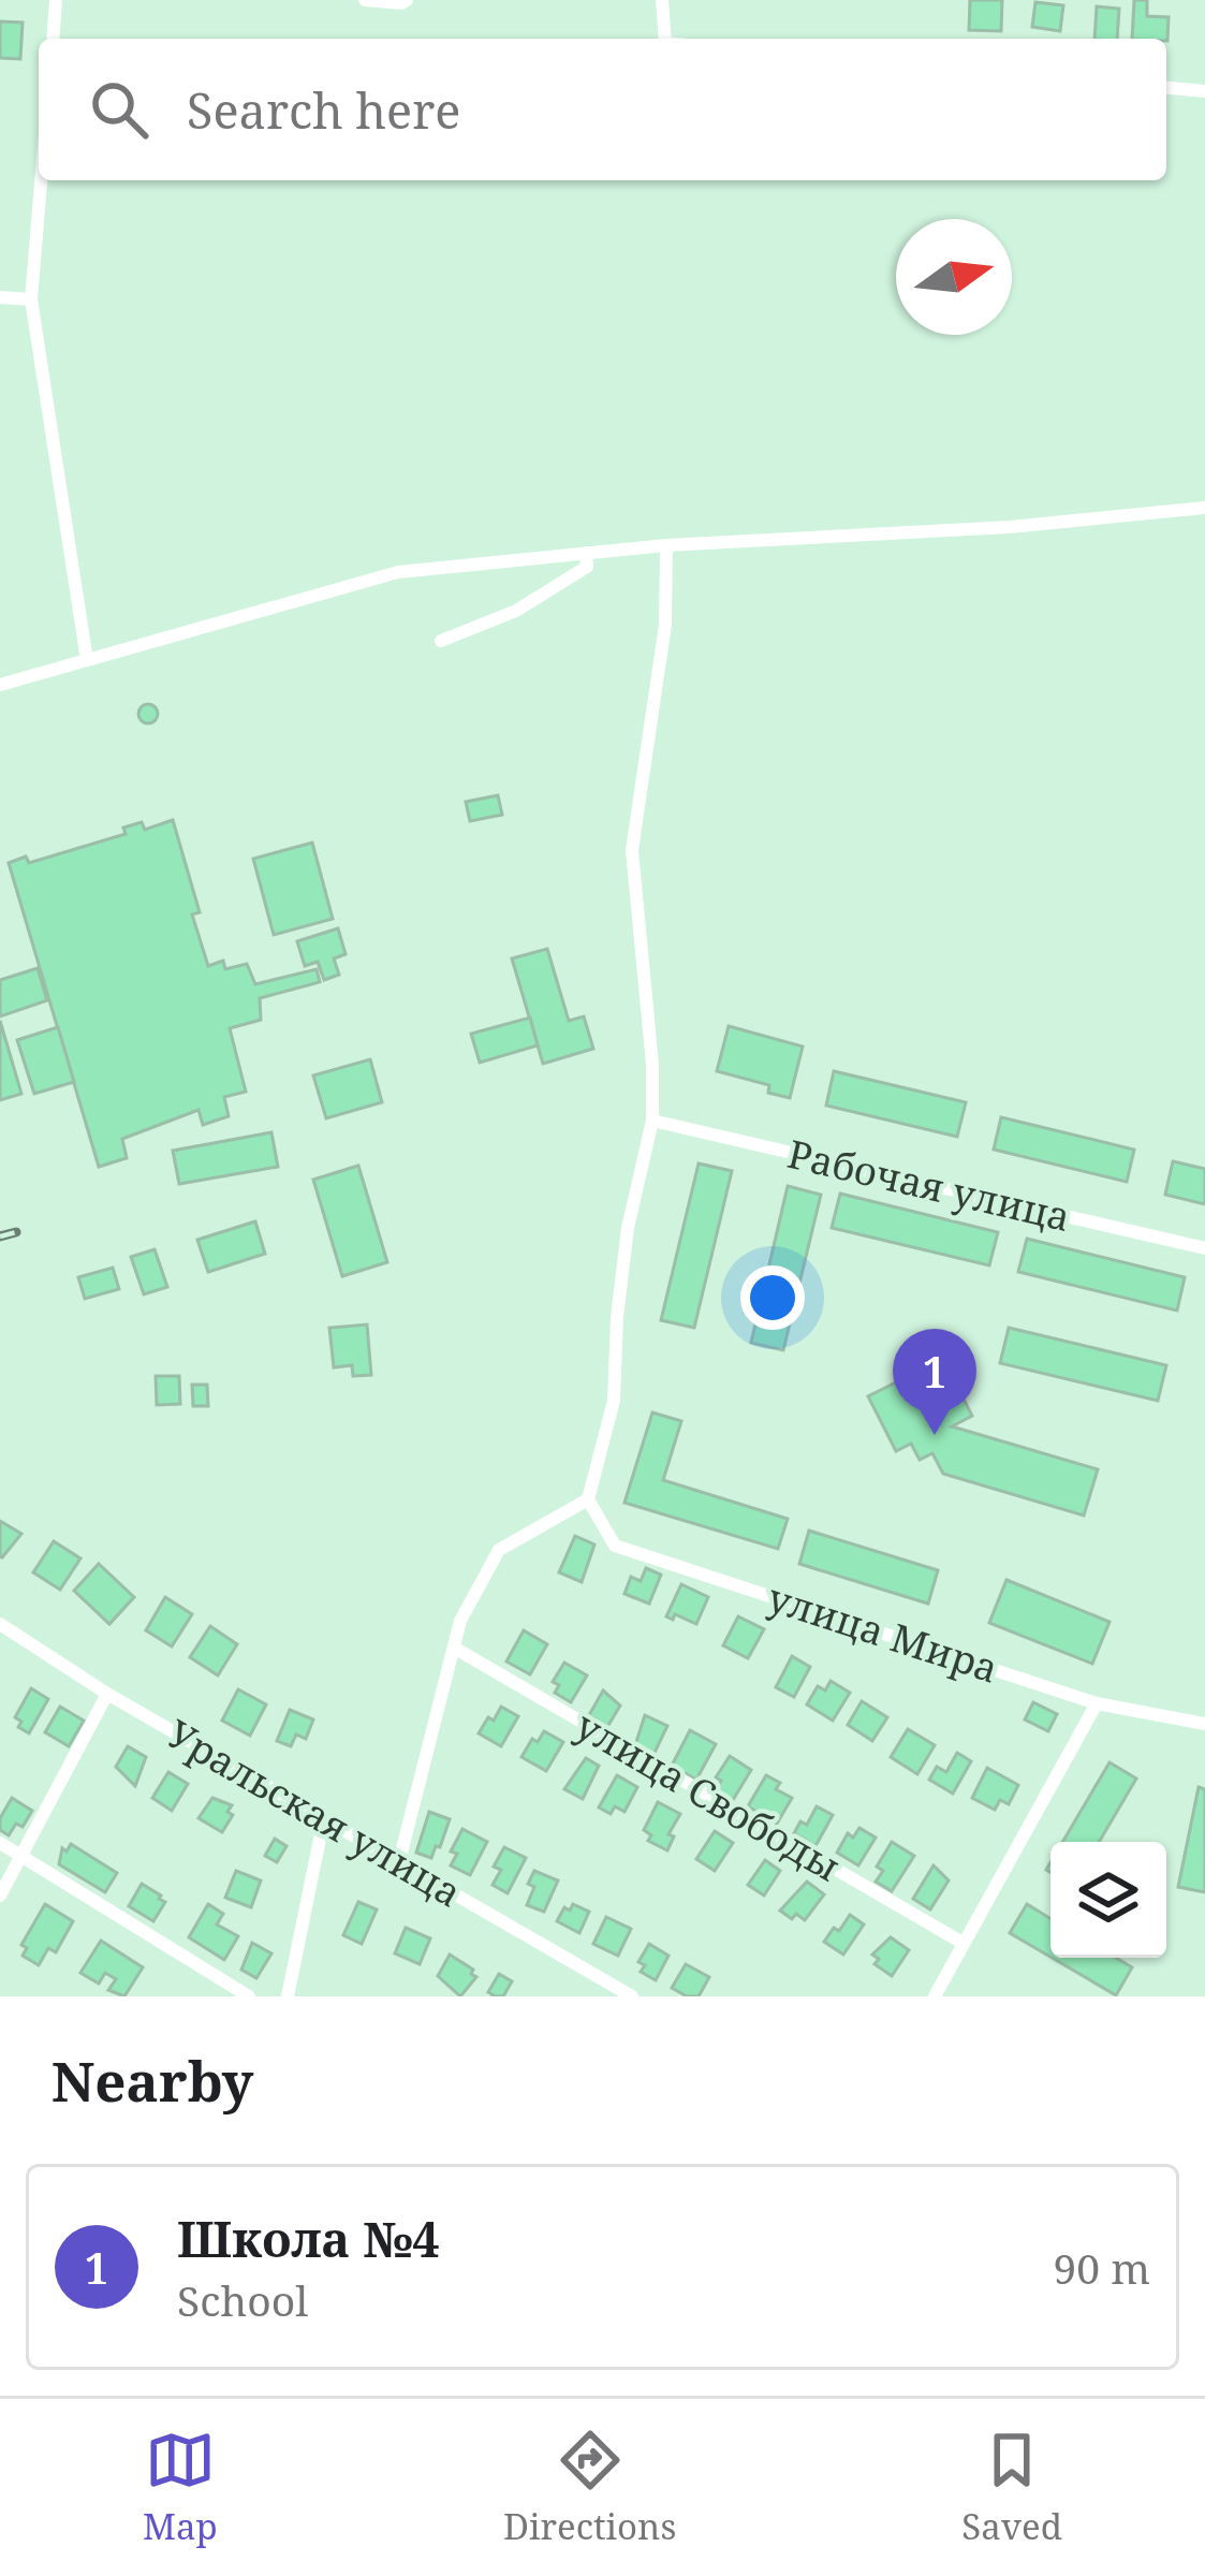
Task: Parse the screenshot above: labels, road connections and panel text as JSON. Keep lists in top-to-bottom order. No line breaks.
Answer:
{"streets":{"street":["Рабочая улица","улица Мира","улица Свободы","Уральская улица"]},"north":"right","page":{"search":"Search here","pins":"1","heading":"Nearby","list":[{"mark":"1","name":"Школа №4","note":"School","value":"90 m"}],"nav":["Map","Directions","Saved"]}}
